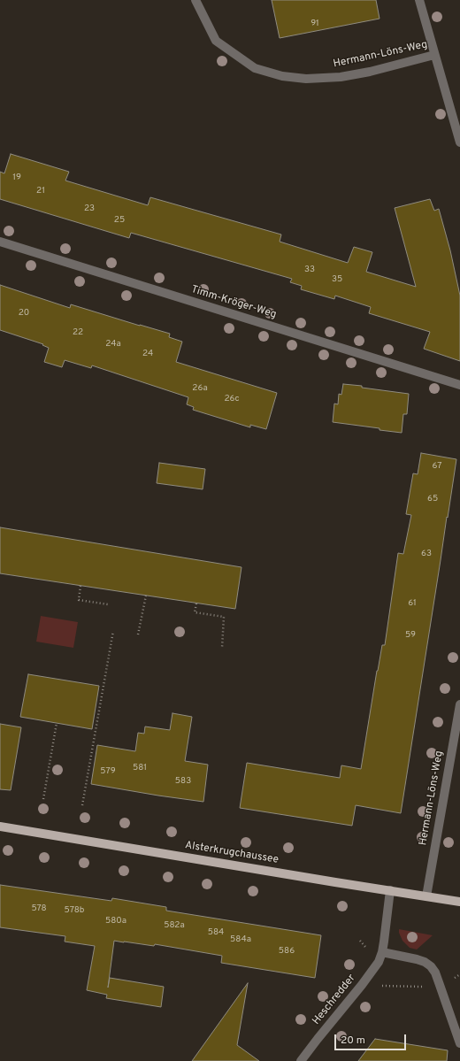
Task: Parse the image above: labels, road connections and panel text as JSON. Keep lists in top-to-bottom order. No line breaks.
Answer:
{"streets":{"main road":["Alsterkrugchaussee"],"street":["Hermann-Löns-Weg","Timm-Kröger-Weg","Heschredder"]},"crossings":[["Hermann-Löns-Weg","Alsterkrugchaussee"]],"house_numbers":["91","19","21","23","25","33","35","20","22","24a","24","26a","26c","67","65","63","61","59","581","579","583","578","578b","580a","582a","584","584a","586"],"scale_bar":"20 m"}
